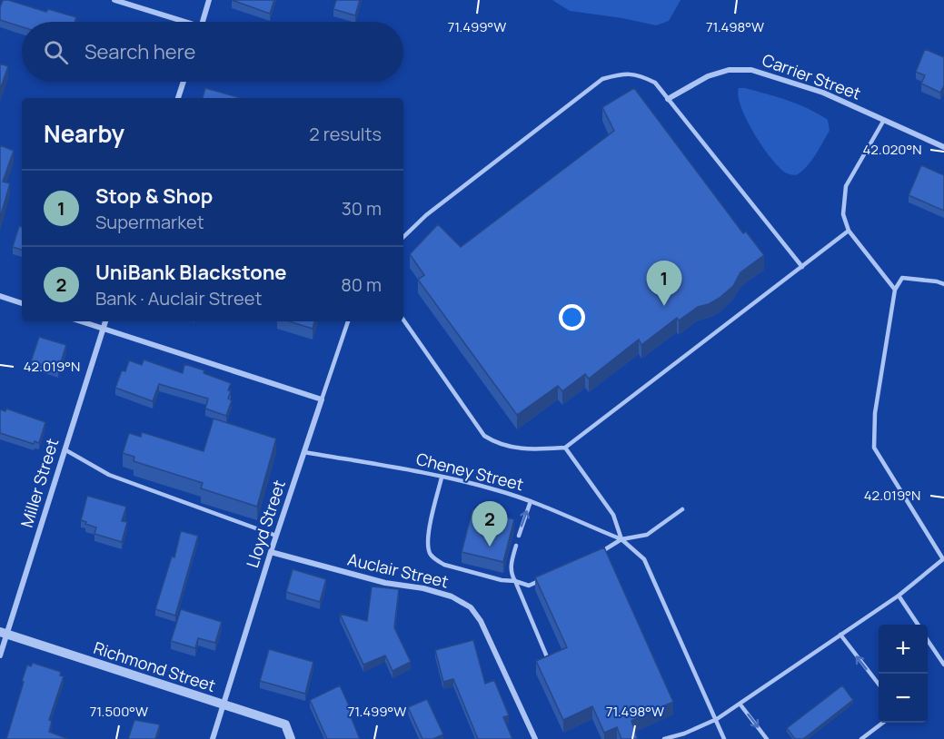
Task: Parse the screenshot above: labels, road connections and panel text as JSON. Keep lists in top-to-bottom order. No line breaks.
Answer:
{"streets":{"street":["Carrier Street","Miller Street","Lloyd Street","Auclair Street","Richmond Street"],"lane":["Cheney Street"]},"crossings":[["Cheney Street","Lloyd Street"],["Miller Street","Richmond Street"],["Lloyd Street","Auclair Street"],["Lloyd Street","Richmond Street"]],"page":{"search":"Search here","heading":["Nearby","2 results"],"list":[{"mark":"1","name":"Stop & Shop","note":"Supermarket","value":"30 m"},{"mark":"2","name":"UniBank Blackstone","note":"Bank · Auclair Street","value":"80 m"}],"pins":["1","2"],"map_buttons":["+","−"]},"coordinates":["71.499°W","71.498°W","42.020°N","42.019°N","71.500°W"]}
